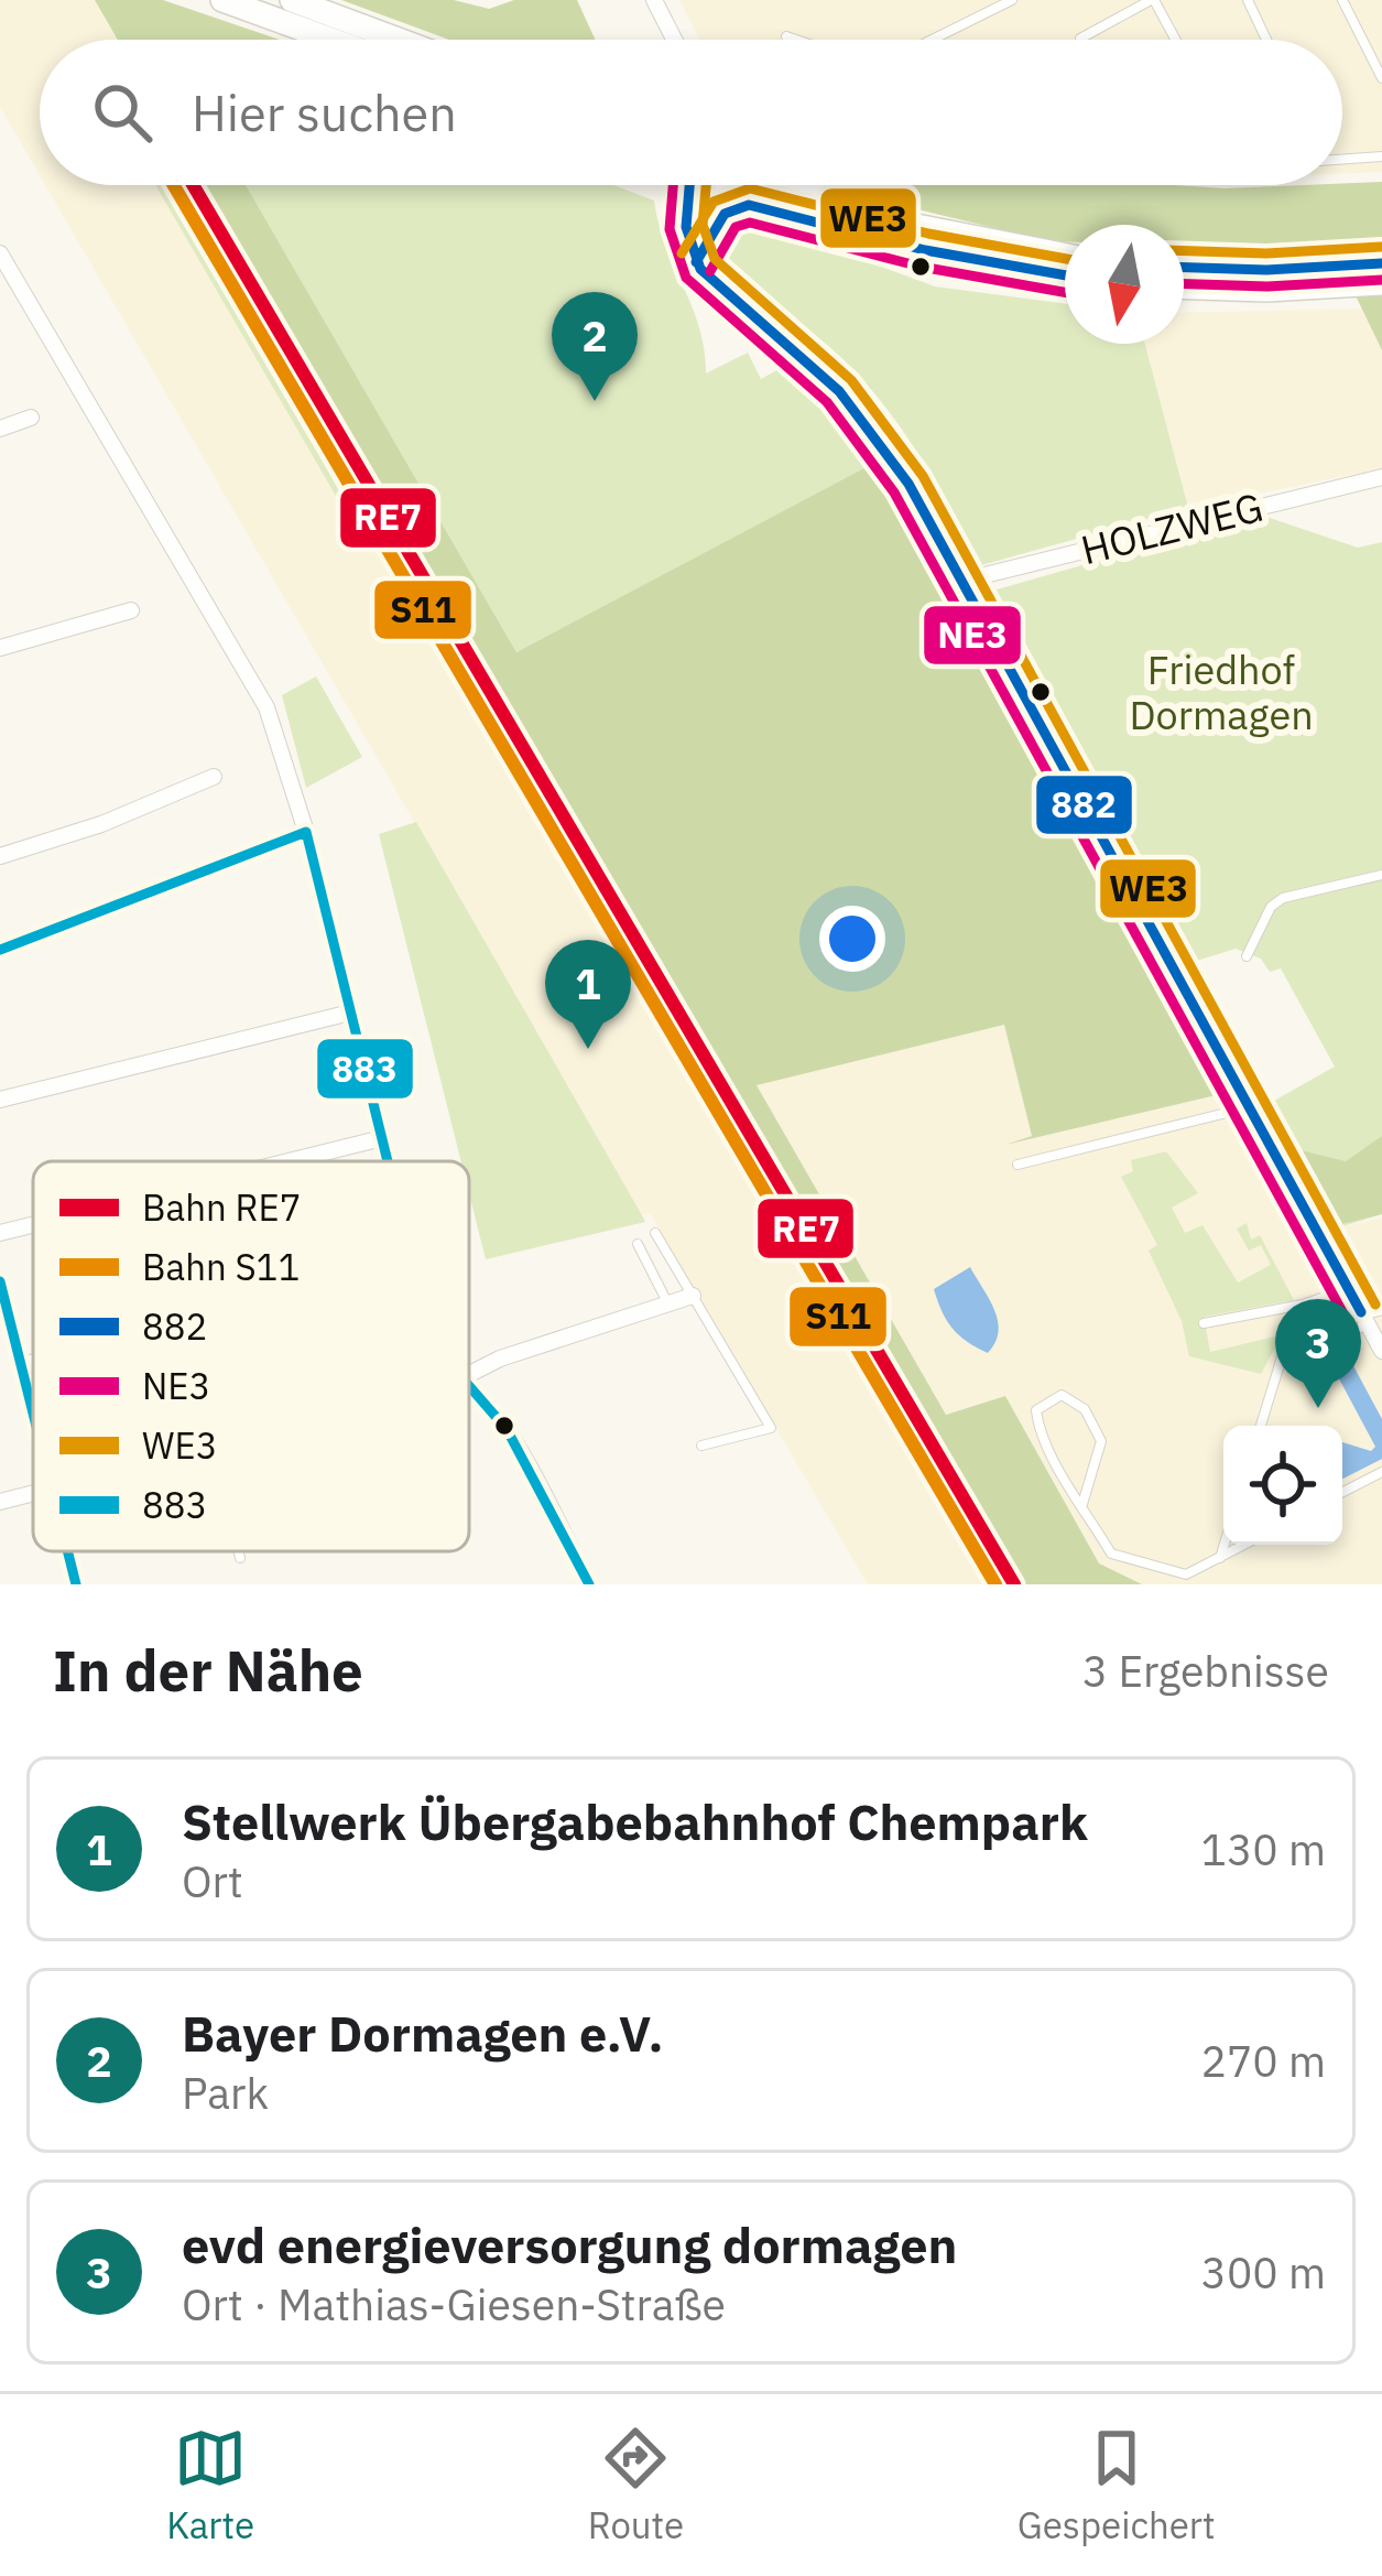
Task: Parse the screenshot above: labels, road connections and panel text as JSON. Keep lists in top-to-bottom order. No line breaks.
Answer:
{"streets":{"street":["HOLZWEG"]},"parks":["Friedhof Dormagen"],"lines":["rail line RE7","rail line S11","transit line 882","transit line NE3","transit line WE3","transit line 883"],"legend":["Bahn RE7","Bahn S11","882","NE3","WE3","883"],"north":"bottom","page":{"search":"Hier suchen","pins":["2","1","3"],"heading":["In der Nähe","3 Ergebnisse"],"list":[{"mark":"1","name":"Stellwerk Übergabebahnhof Chempark","note":"Ort","value":"130 m"},{"mark":"2","name":"Bayer Dormagen e.V.","note":"Park","value":"270 m"},{"mark":"3","name":"evd energieversorgung dormagen","note":"Ort · Mathias-Giesen-Straße","value":"300 m"}],"nav":["Karte","Route","Gespeichert"]}}
